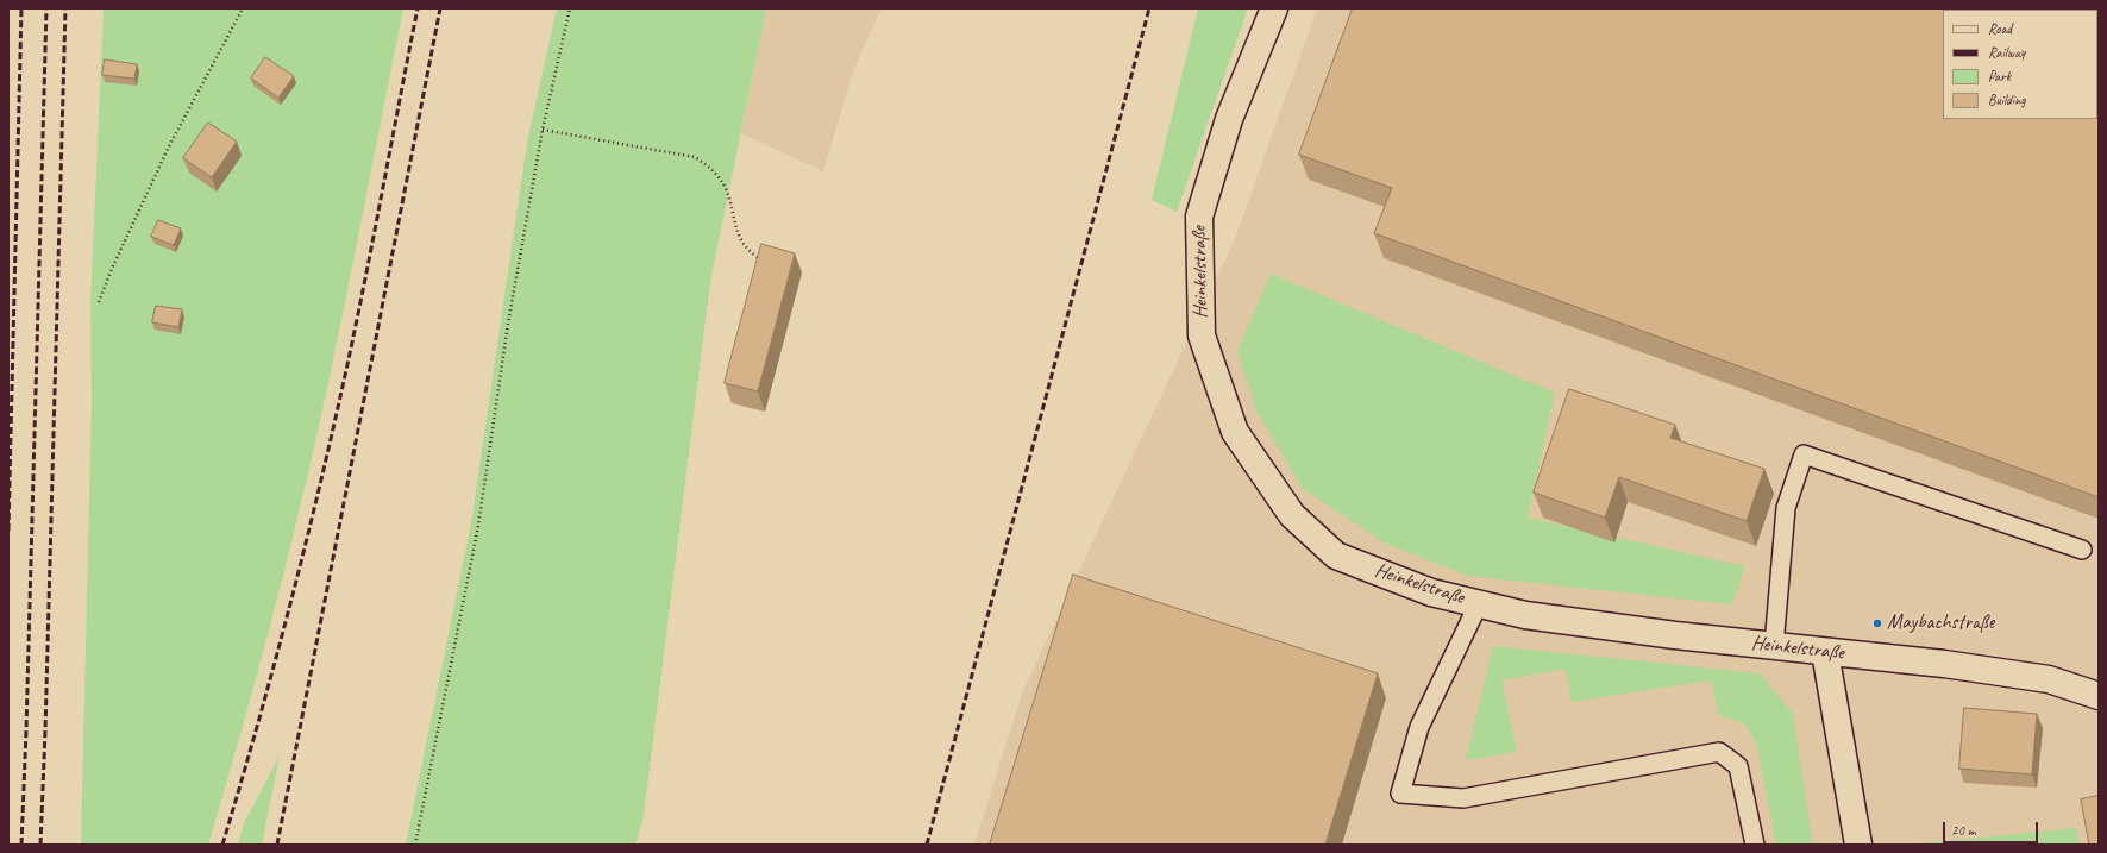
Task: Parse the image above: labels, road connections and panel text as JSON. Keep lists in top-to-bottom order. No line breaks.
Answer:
{"streets":{"street":["Heinkelstraße"]},"places":["Maybachstraße"],"legend":["Road","Railway","Park","Building"],"scale_bar":"20 m"}
